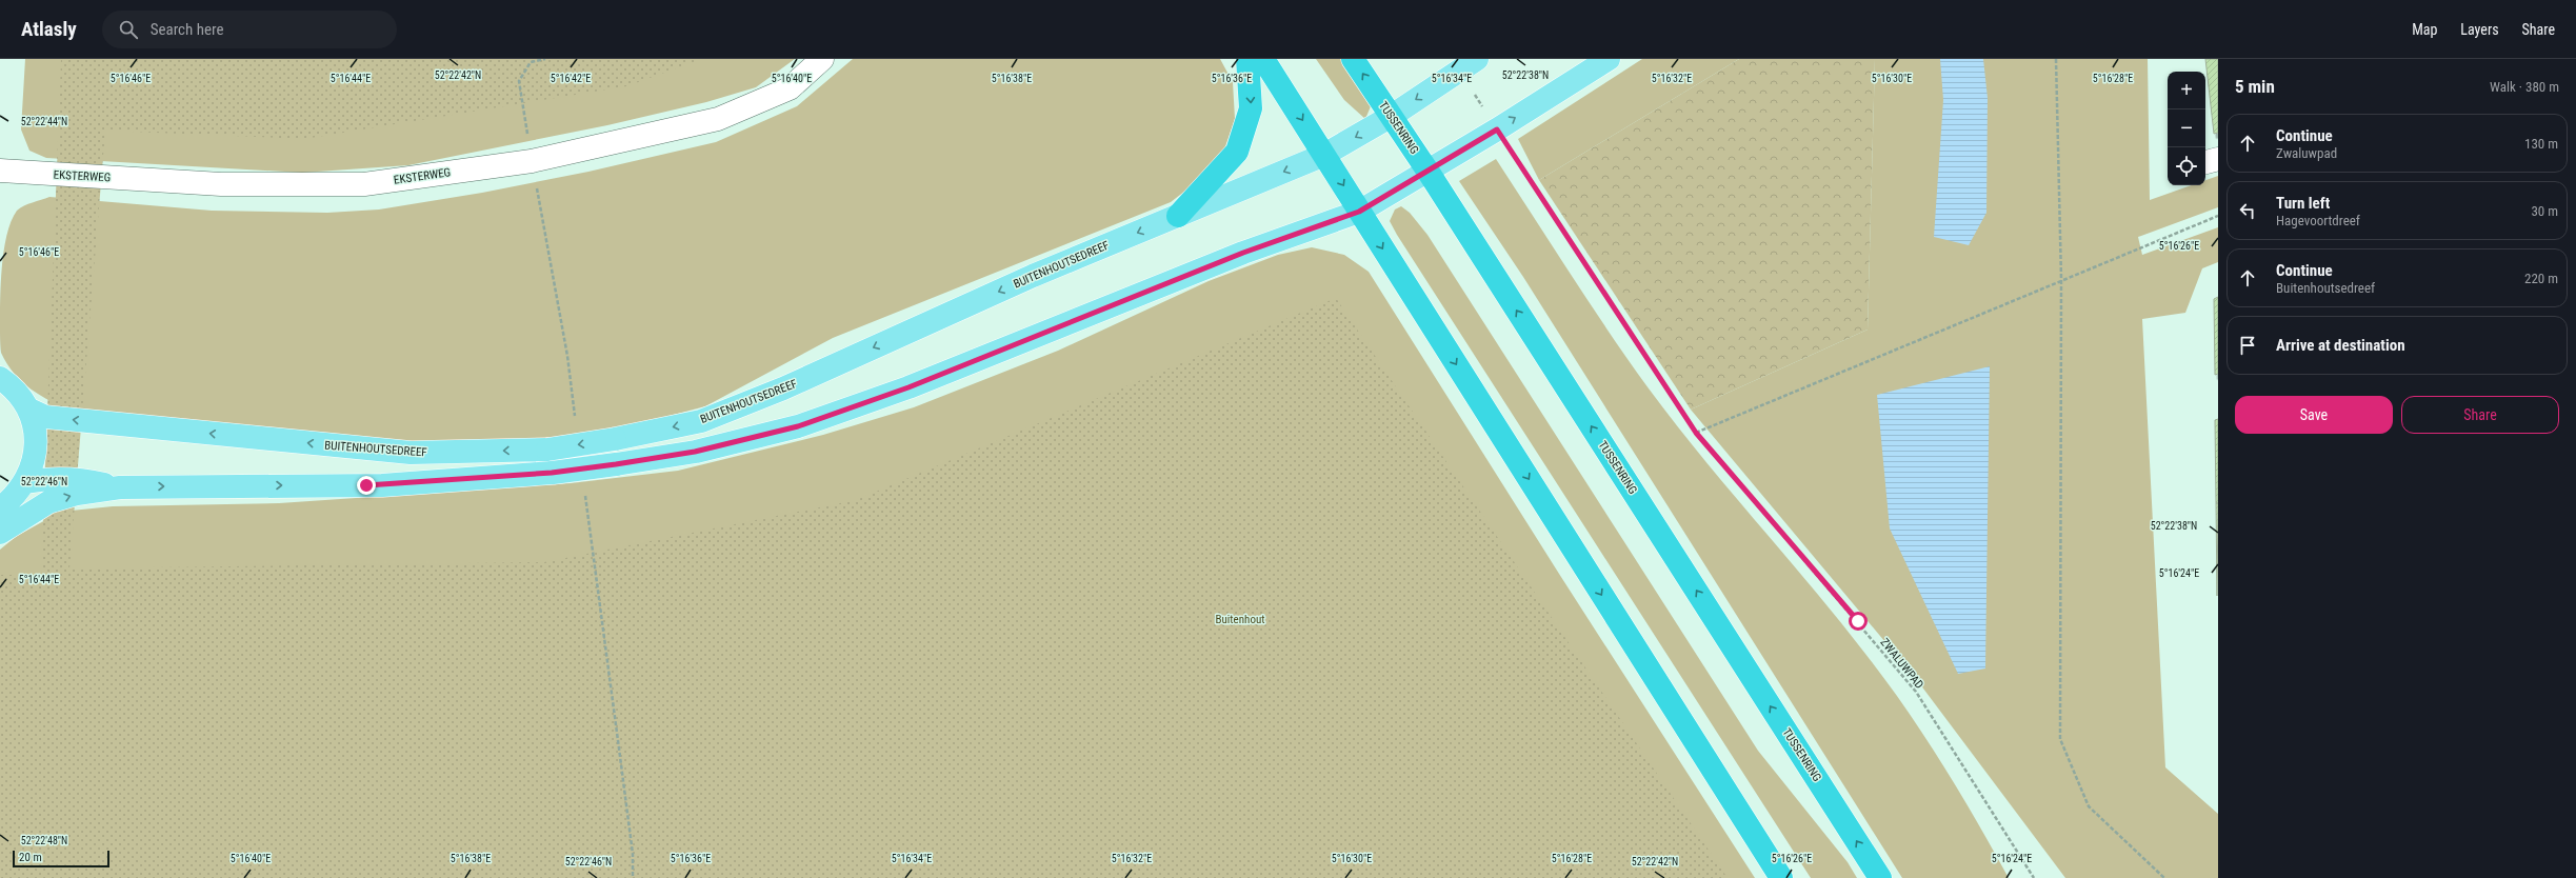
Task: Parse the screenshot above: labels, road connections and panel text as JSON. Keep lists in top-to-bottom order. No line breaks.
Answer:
{"streets":{"highway":["TUSSENRING"],"main road":["BUITENHOUTSEDREEF"],"street":["EKSTERWEG"],"path":["ZWALUWPAD"]},"crossings":[["TUSSENRING","BUITENHOUTSEDREEF"],["BUITENHOUTSEDREEF","ZWALUWPAD"]],"parks":["Buitenhout"],"scale_bar":"20 m","page":{"header":"Atlasly","search":"Search here","nav":["Map","Layers","Share"],"heading":["5 min","Walk · 380 m"],"map_buttons":["+","−"],"list":[["Continue","Zwaluwpad","130 m"],["Turn left","Hagevoortdreef","30 m"],["Continue","Buitenhoutsedreef","220 m"],"Arrive at destination"],"buttons":["Save","Share"],"scale":"20 m"},"coordinates":["52°22'42\"N","52°22'38\"N","5°16'46\"E","5°16'44\"E","5°16'42\"E","5°16'40\"E","5°16'38\"E","5°16'36\"E","5°16'34\"E","5°16'32\"E","5°16'30\"E","5°16'28\"E","52°22'44\"N","5°16'26\"E","52°22'46\"N","5°16'24\"E","52°22'48\"N"]}
